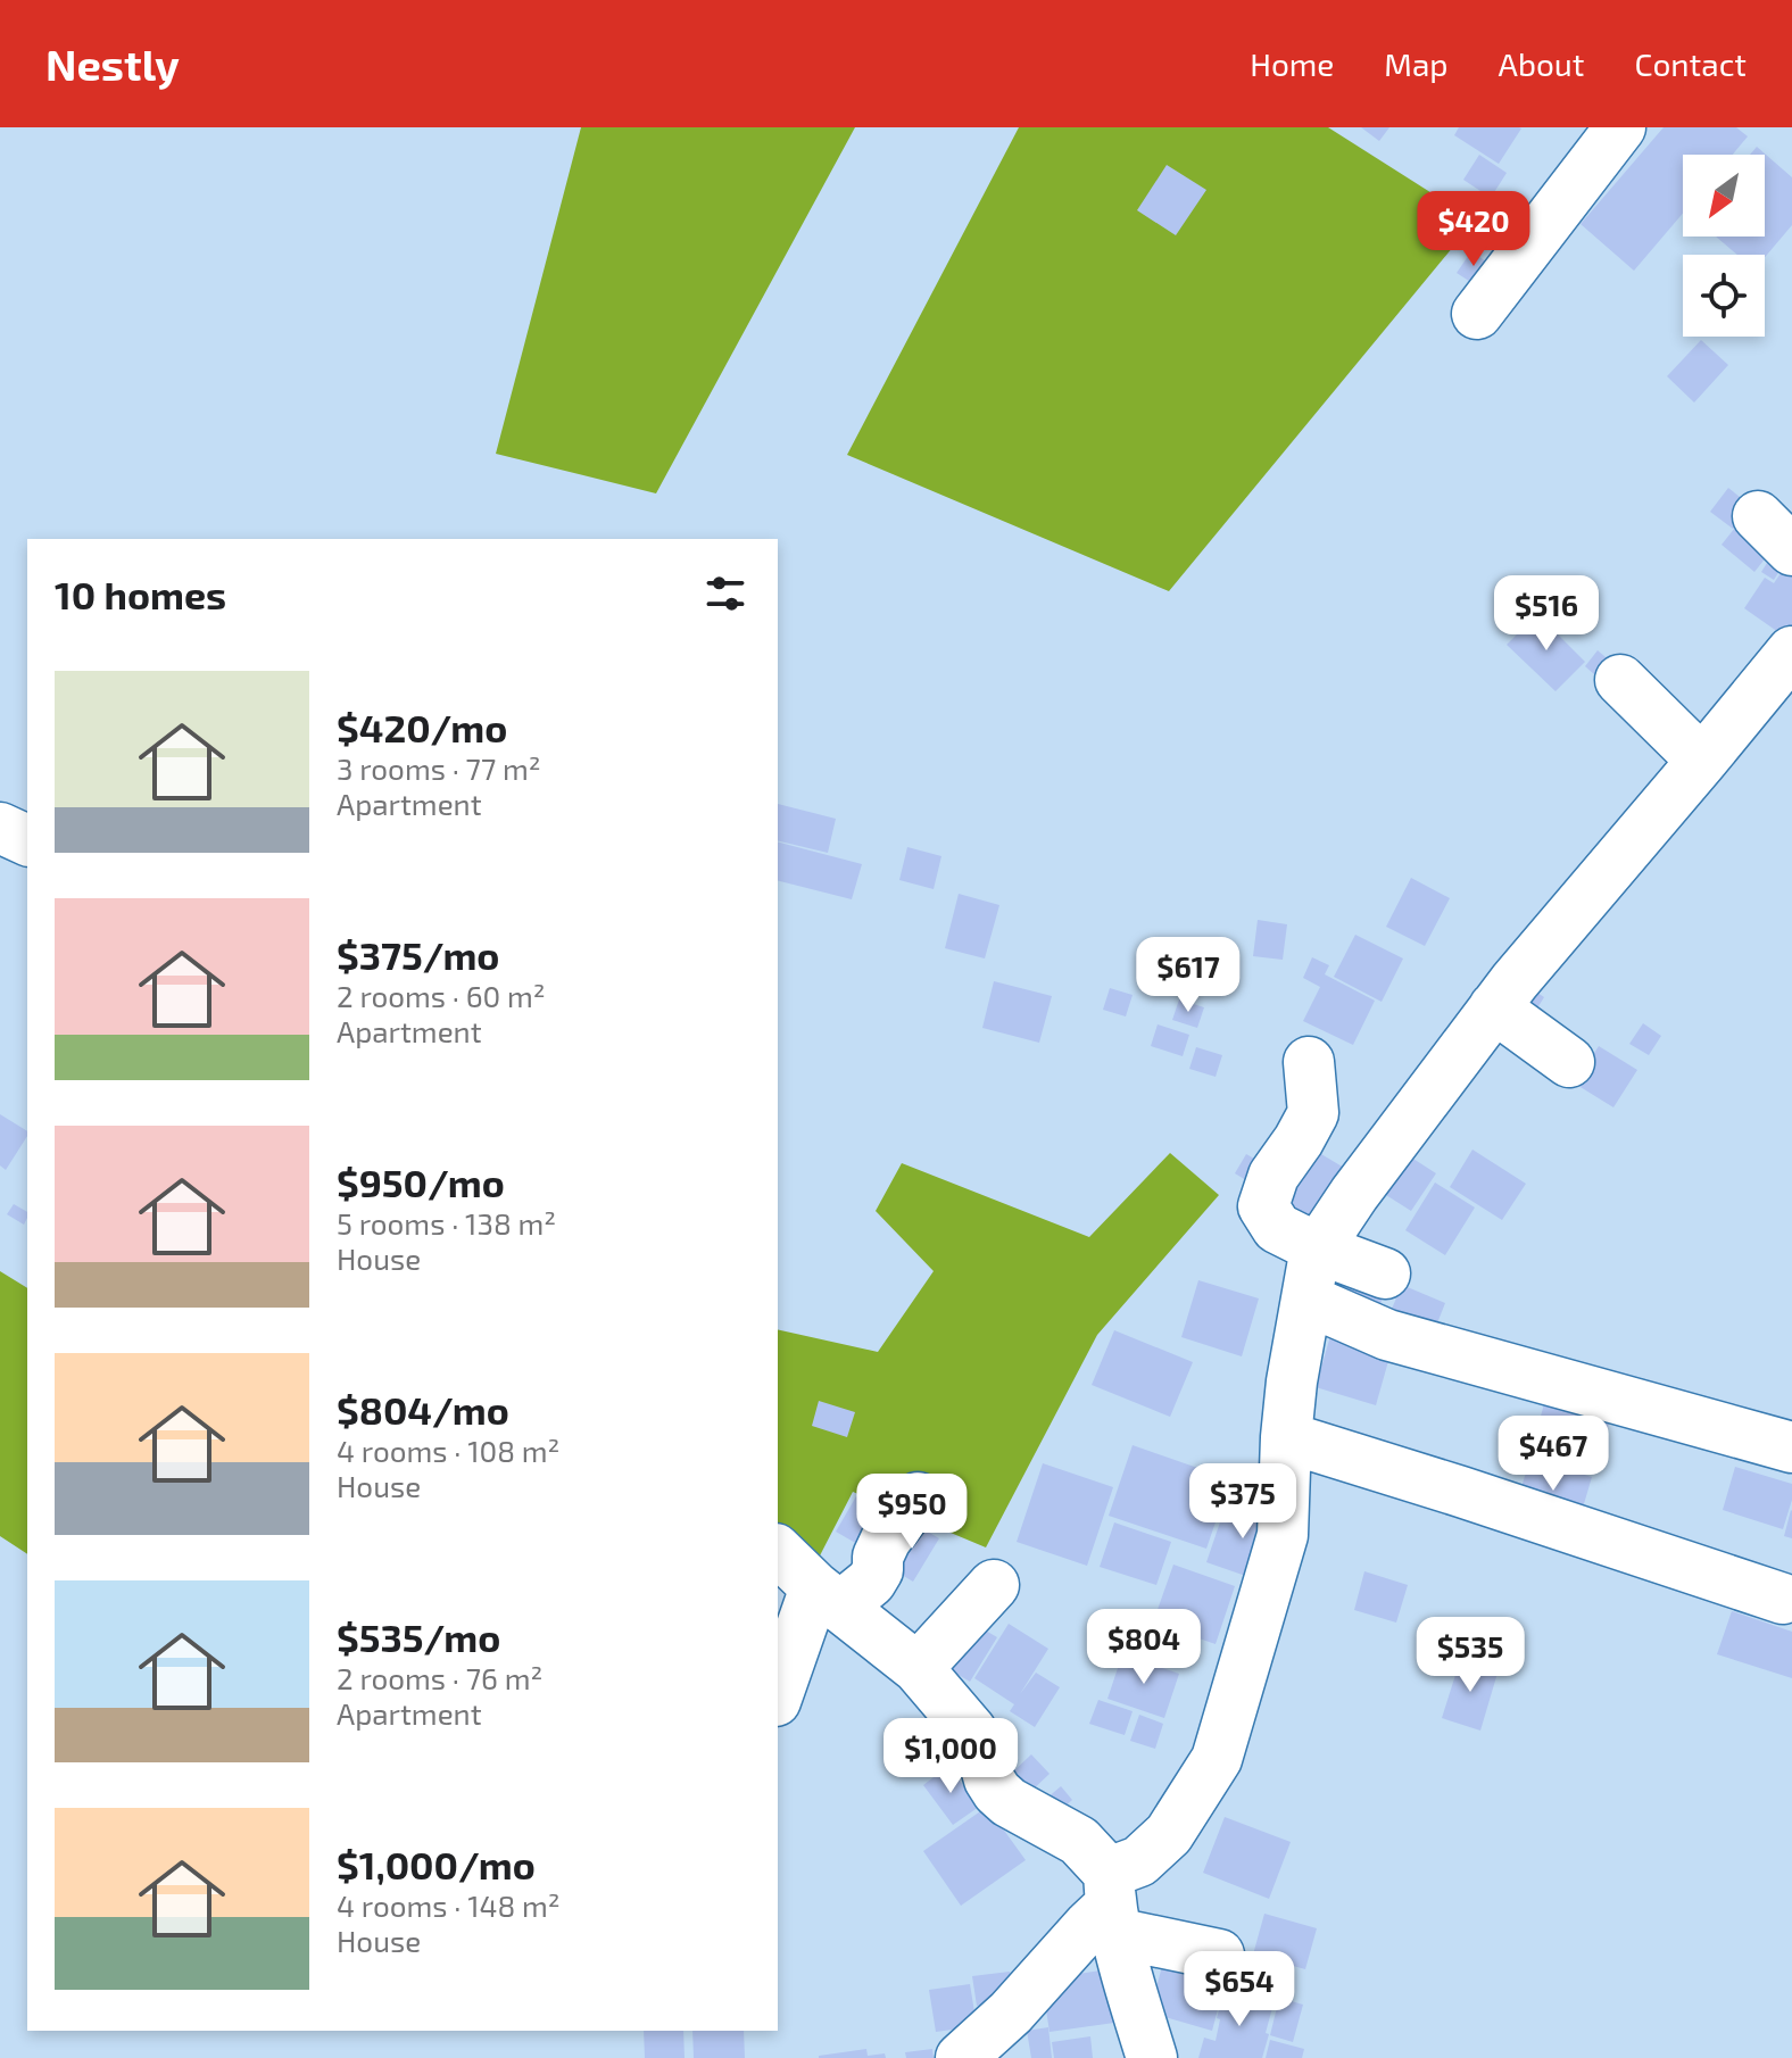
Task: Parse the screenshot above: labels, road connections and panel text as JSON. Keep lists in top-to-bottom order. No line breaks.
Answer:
{"north":"bottom left","page":{"header":"Nestly","nav":["Home","Map","About","Contact"],"price":["$420","$516","$617","$467","$375","$950","$804","$535","$1,000","$654"],"heading":"10 homes","list":[{"name":"$420/mo","note":"3 rooms · 77 m² · Apartment"},{"name":"$375/mo","note":"2 rooms · 60 m² · Apartment"},{"name":"$950/mo","note":"5 rooms · 138 m² · House"},{"name":"$804/mo","note":"4 rooms · 108 m² · House"},{"name":"$535/mo","note":"2 rooms · 76 m² · Apartment"},{"name":"$1,000/mo","note":"4 rooms · 148 m² · House"}]}}
